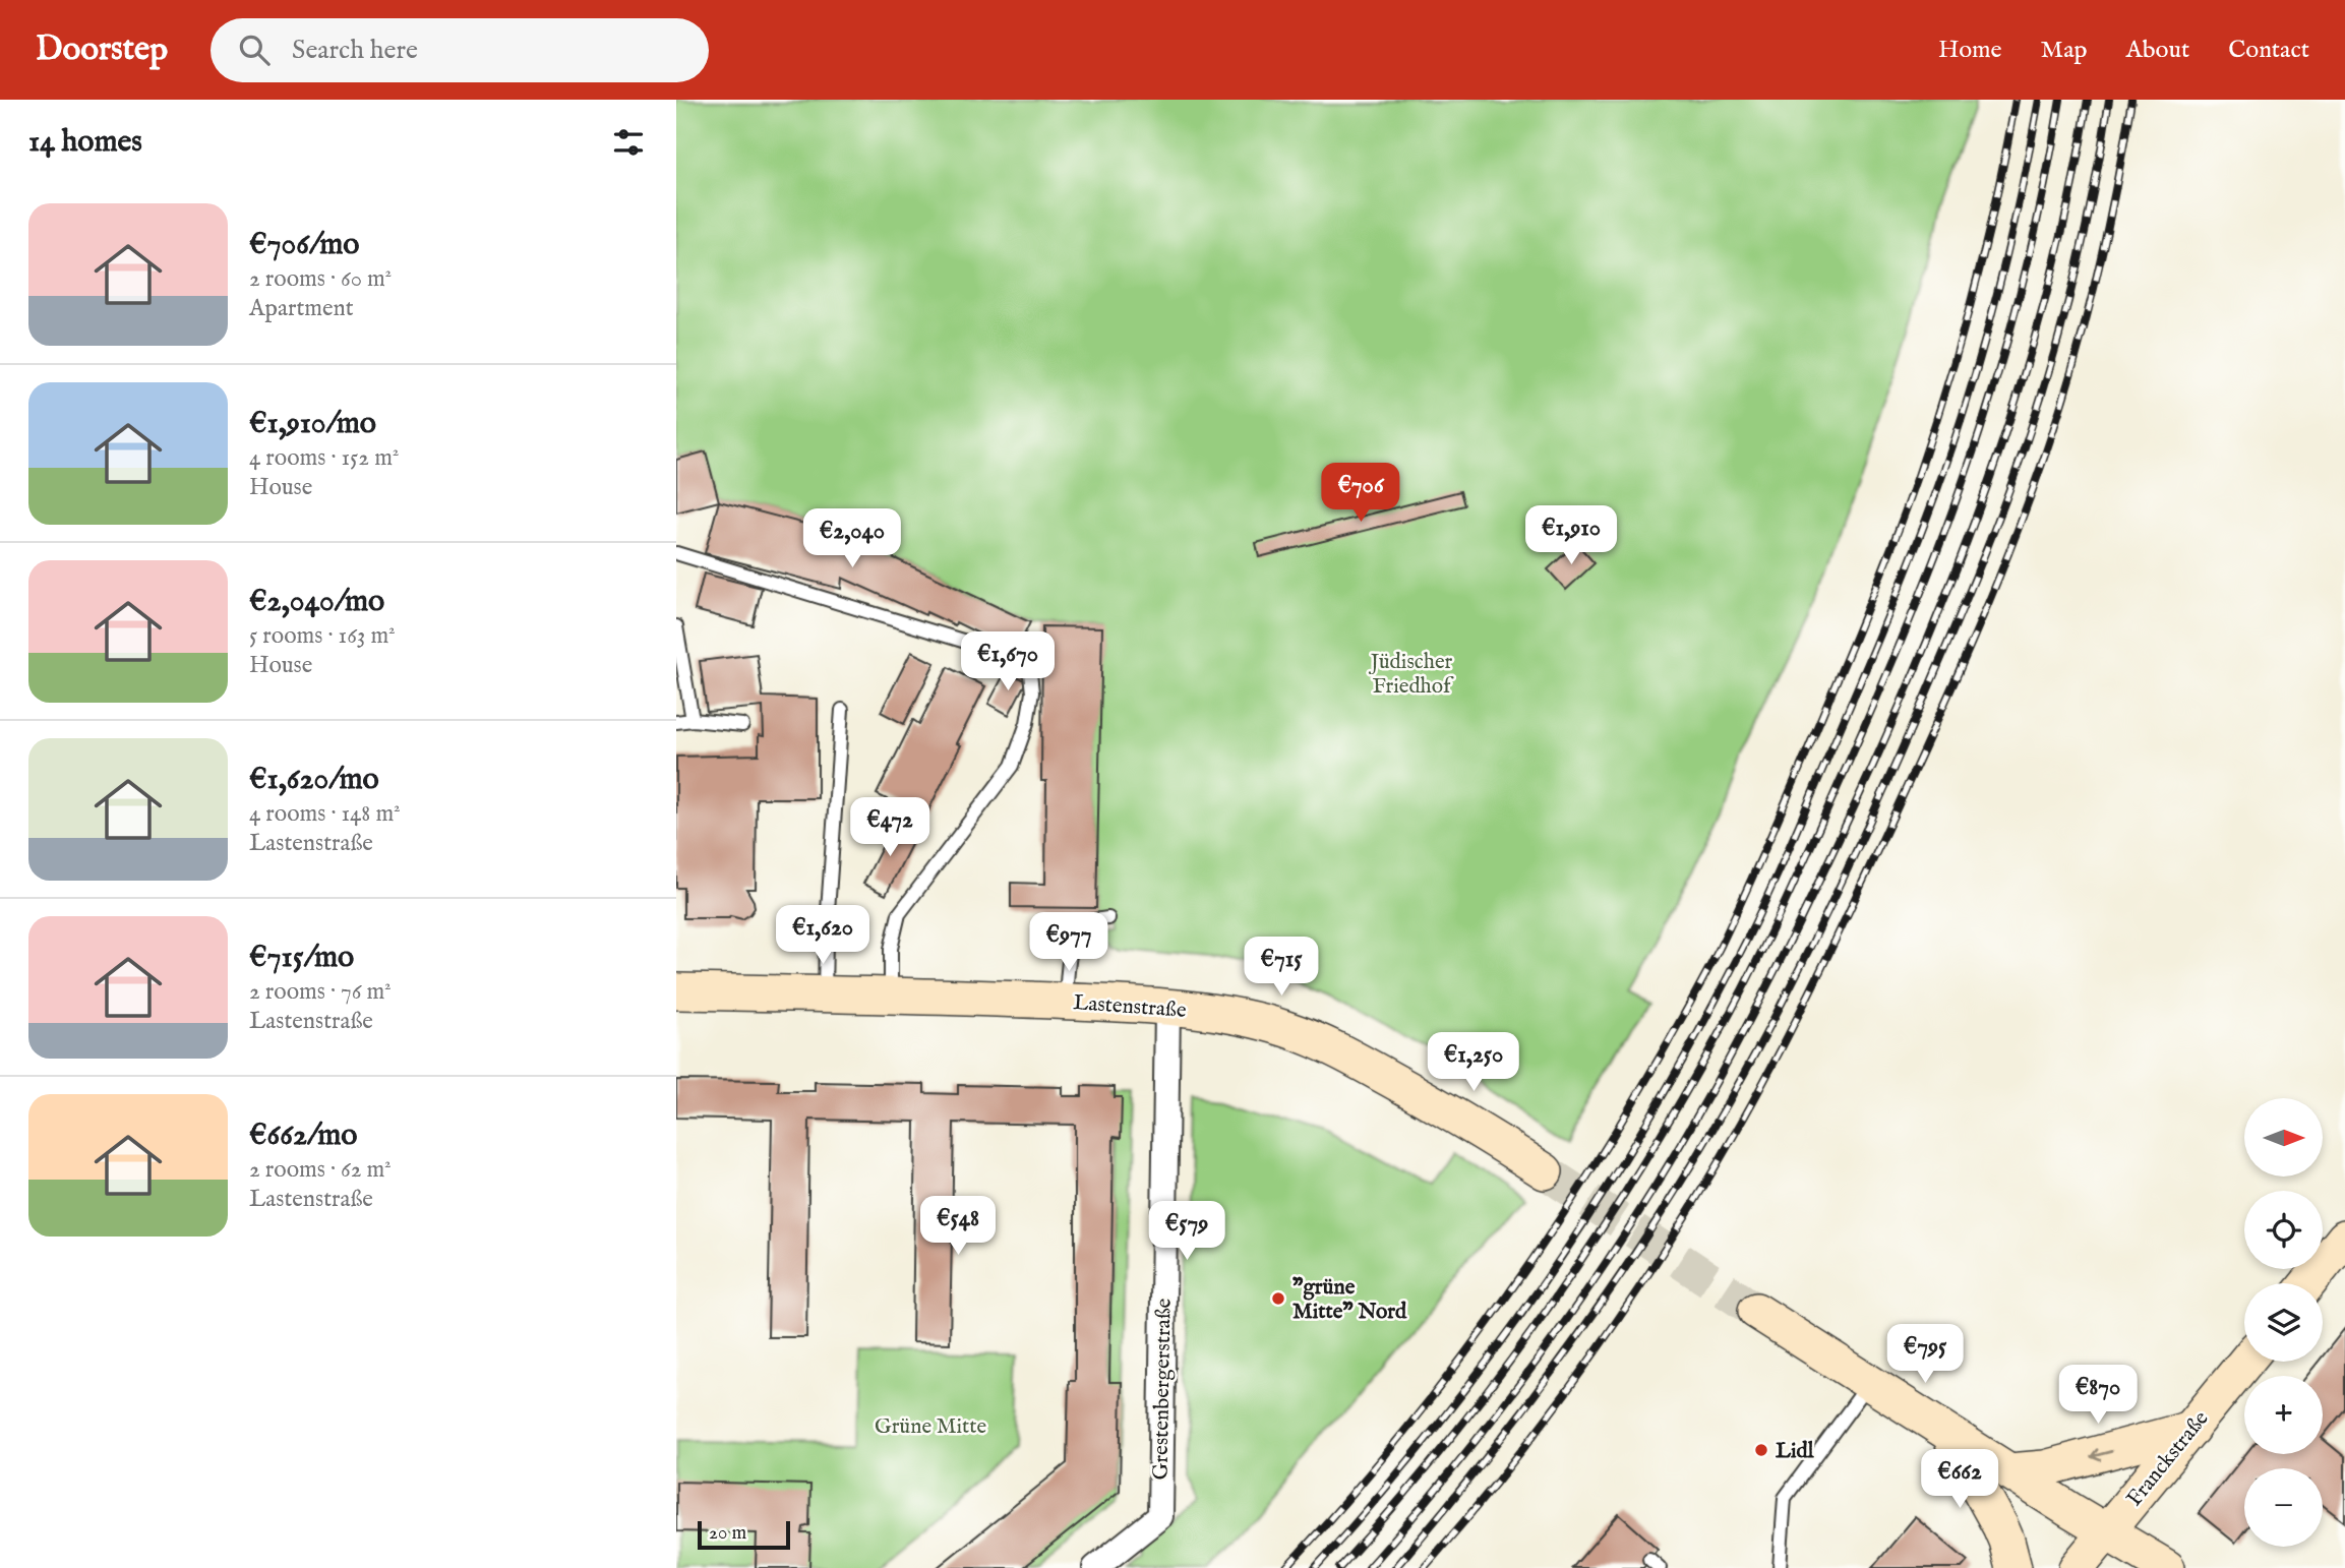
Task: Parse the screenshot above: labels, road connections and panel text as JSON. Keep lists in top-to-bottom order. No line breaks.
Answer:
{"streets":{"main road":["Lastenstraße","Franckstraße"],"street":["Grestenbergerstraße"]},"crossings":[["Lastenstraße","Grestenbergerstraße"]],"parks":["Jüdischer Friedhof","Grüne Mitte"],"places":["\"grüne Mitte\" Nord","Lidl"],"scale_bar":"20 m","north":"right","page":{"header":"Doorstep","search":"Search here","nav":["Home","Map","About","Contact"],"heading":"14 homes","list":[{"name":"€706/mo","note":"2 rooms · 60 m² · Apartment"},{"name":"€1,910/mo","note":"4 rooms · 152 m² · House"},{"name":"€2,040/mo","note":"5 rooms · 163 m² · House"},{"name":"€1,620/mo","note":"4 rooms · 148 m² · Lastenstraße"},{"name":"€715/mo","note":"2 rooms · 76 m² · Lastenstraße"},{"name":"€662/mo","note":"2 rooms · 62 m² · Lastenstraße"}],"price":["€706","€1,910","€2,040","€1,670","€472","€1,620","€977","€715","€1,250","€548","€579","€795","€870","€662"],"map_buttons":["+","−"],"scale":"20 m"}}
